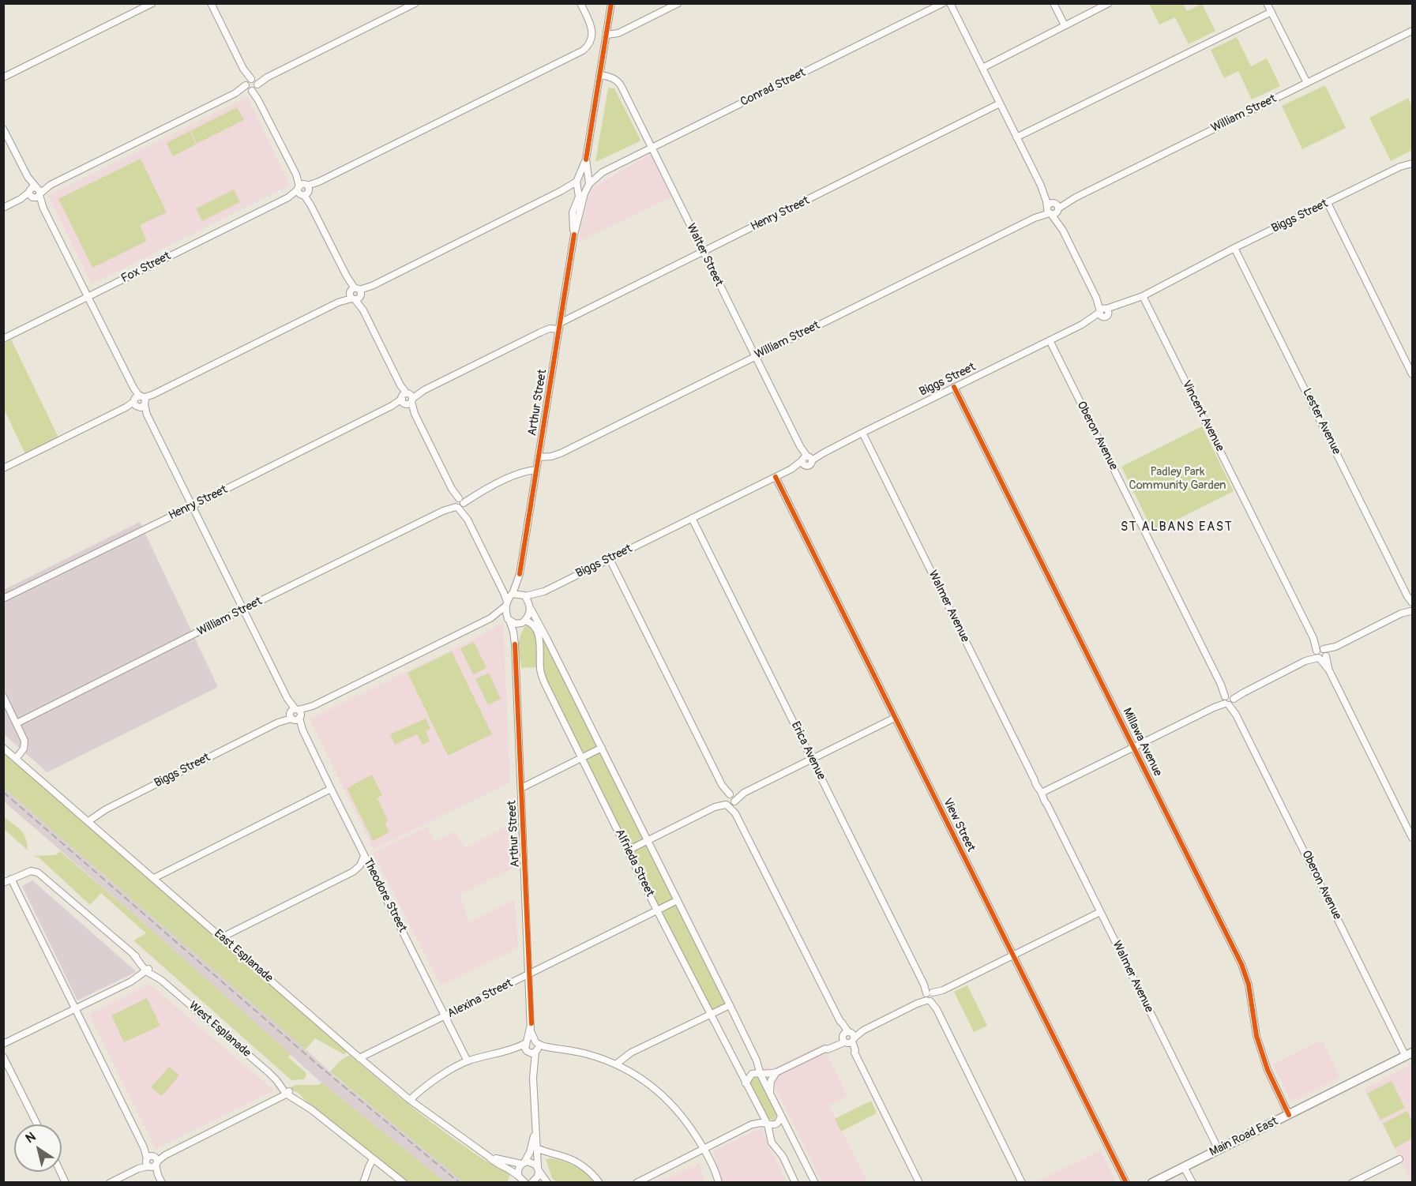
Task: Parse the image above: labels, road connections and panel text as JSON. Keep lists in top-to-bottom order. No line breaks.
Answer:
{"streets":{"main road":["Main Road East"],"street":["Conrad Street","William Street","Henry Street","Biggs Street","Walter Street","Fox Street","Arthur Street","Vincent Avenue","Lester Avenue","Oberon Avenue","Walmer Avenue","Millawa Avenue","Erica Avenue","View Street","Alfrieda Street","Theodore Street","East Esplanade","Alexina Street","West Esplanade"]},"crossings":[["Conrad Street","Walter Street"],["Conrad Street","Arthur Street"],["William Street","Walter Street"],["William Street","Arthur Street"],["William Street","Theodore Street"],["Henry Street","Walter Street"],["Henry Street","Arthur Street"],["Henry Street","Theodore Street"],["Biggs Street","Walter Street"],["Biggs Street","Arthur Street"],["Biggs Street","Vincent Avenue"],["Biggs Street","Lester Avenue"],["Biggs Street","Oberon Avenue"],["Biggs Street","Walmer Avenue"],["Biggs Street","Millawa Avenue"],["Biggs Street","Erica Avenue"],["Biggs Street","View Street"],["Biggs Street","Alfrieda Street"],["Biggs Street","Theodore Street"],["Biggs Street","East Esplanade"],["Walter Street","Arthur Street"],["Arthur Street","Alfrieda Street"],["Arthur Street","Alexina Street"],["Oberon Avenue","Main Road East"],["Walmer Avenue","Main Road East"],["Millawa Avenue","Main Road East"],["Alfrieda Street","Alexina Street"],["Theodore Street","Alexina Street"],["East Esplanade","Alexina Street"]],"districts":["ST ALBANS EAST"],"parks":["Padley Park Community Garden"],"north":"top left"}
